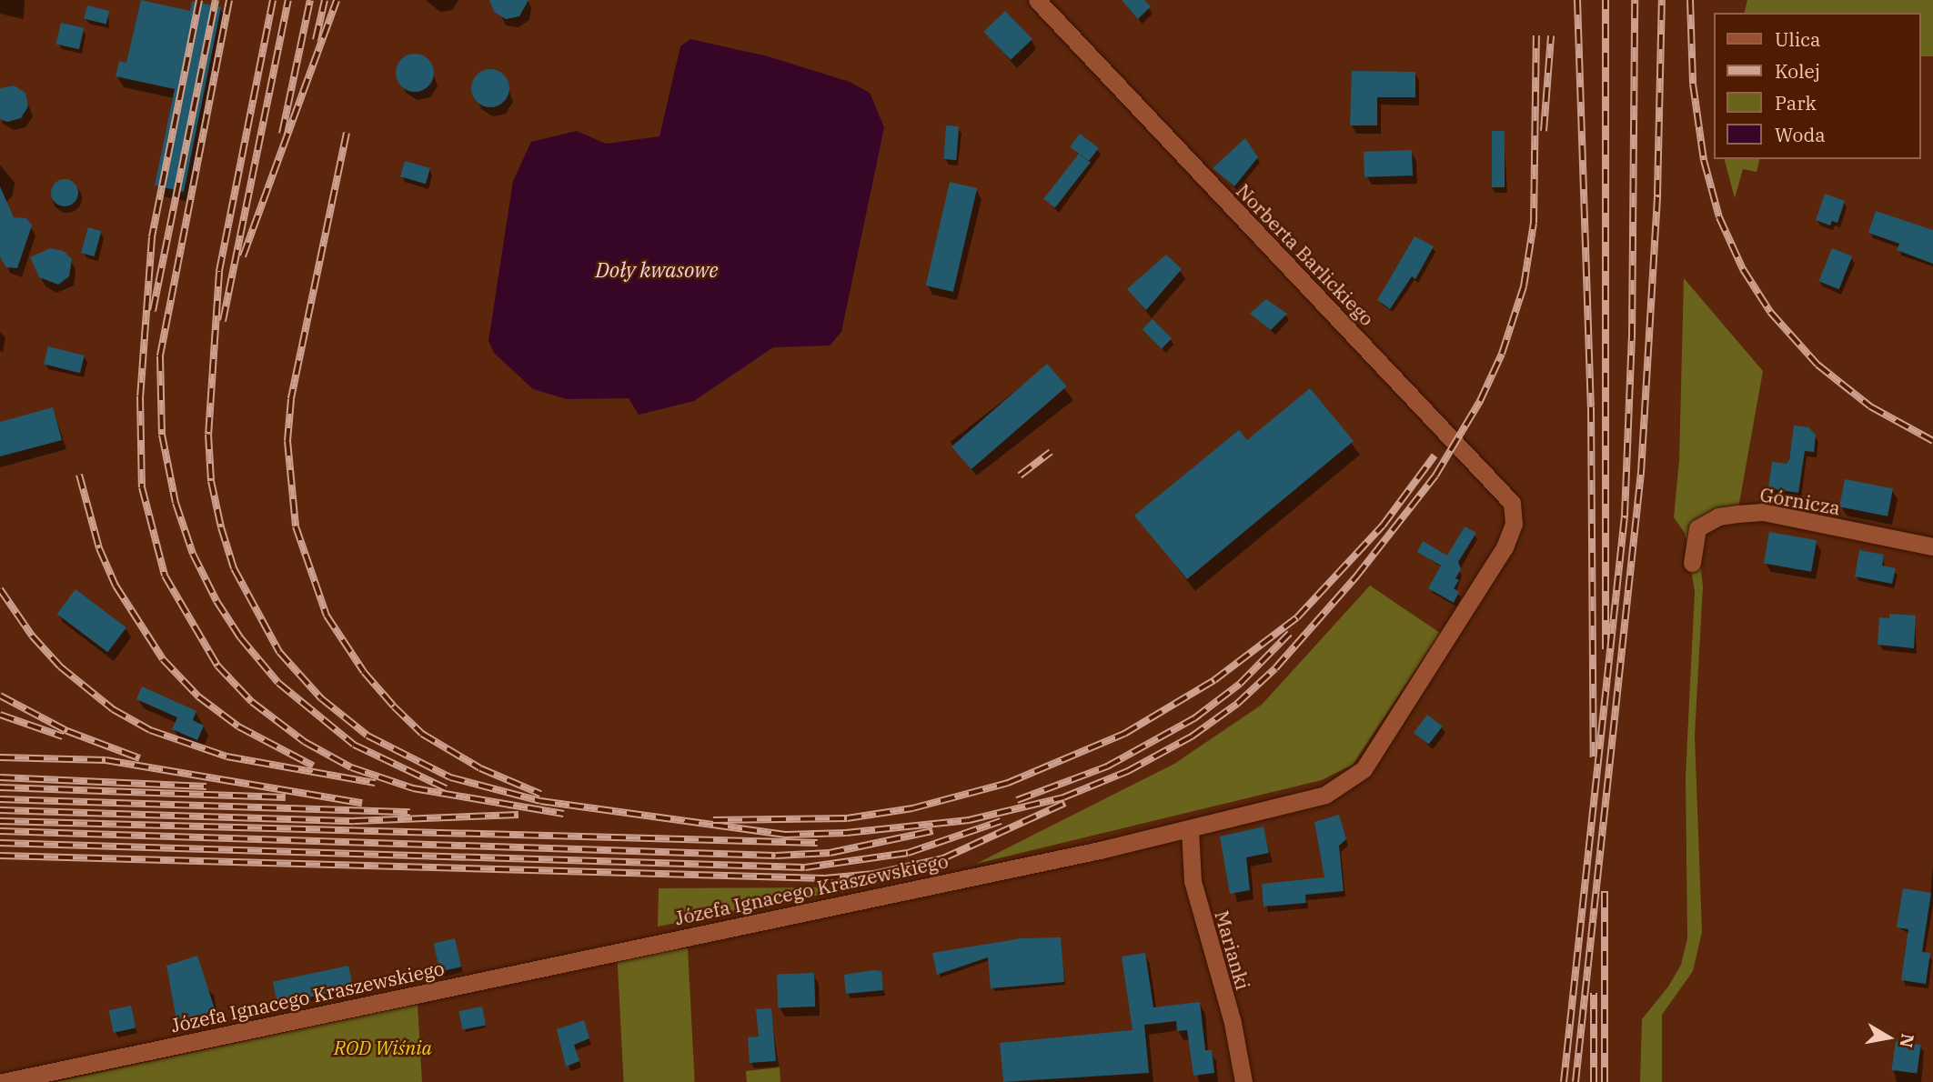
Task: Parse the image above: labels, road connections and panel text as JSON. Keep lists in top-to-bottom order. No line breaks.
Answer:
{"streets":{"street":["Norberta Barlickiego","Górnicza","Józefa Ignacego Kraszewskiego","Marianki"]},"crossings":[["Norberta Barlickiego","Józefa Ignacego Kraszewskiego"],["Józefa Ignacego Kraszewskiego","Marianki"]],"water":["Doły kwasowe"],"parks":["ROD Wiśnia"],"legend":["Ulica","Kolej","Park","Woda"],"north":"right"}
